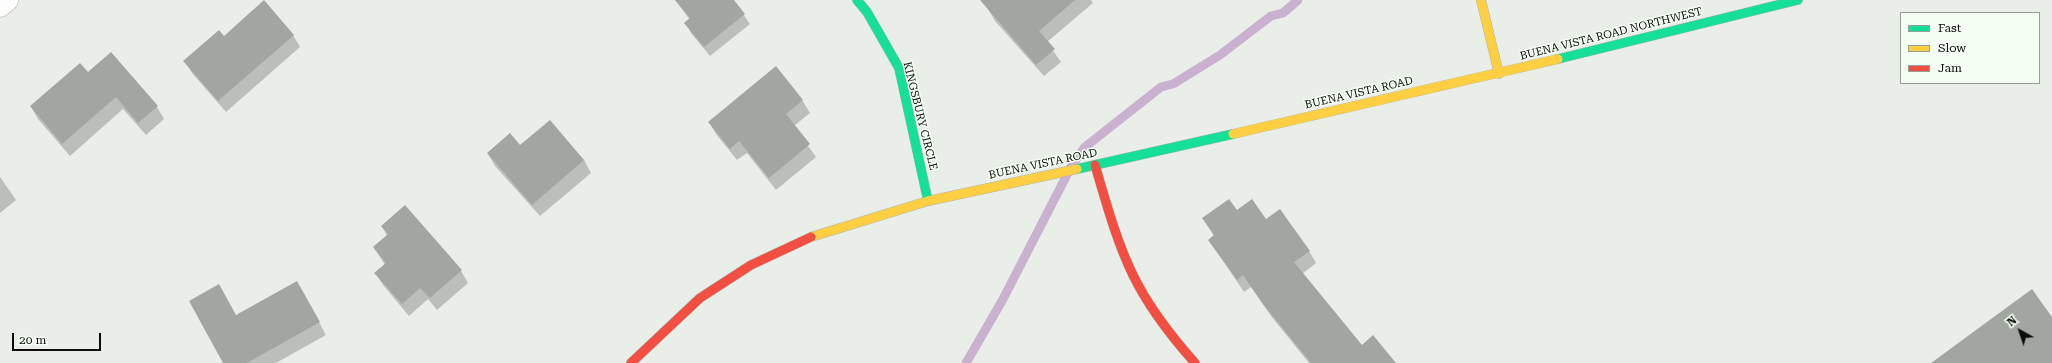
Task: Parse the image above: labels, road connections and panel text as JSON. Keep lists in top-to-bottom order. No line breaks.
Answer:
{"streets":{"street":["BUENA VISTA ROAD NORTHWEST","BUENA VISTA ROAD","KINGSBURY CIRCLE"]},"crossings":[["BUENA VISTA ROAD NORTHWEST","BUENA VISTA ROAD"],["BUENA VISTA ROAD","KINGSBURY CIRCLE"]],"legend":["Fast","Slow","Jam"],"scale_bar":"20 m","north":"top left"}
